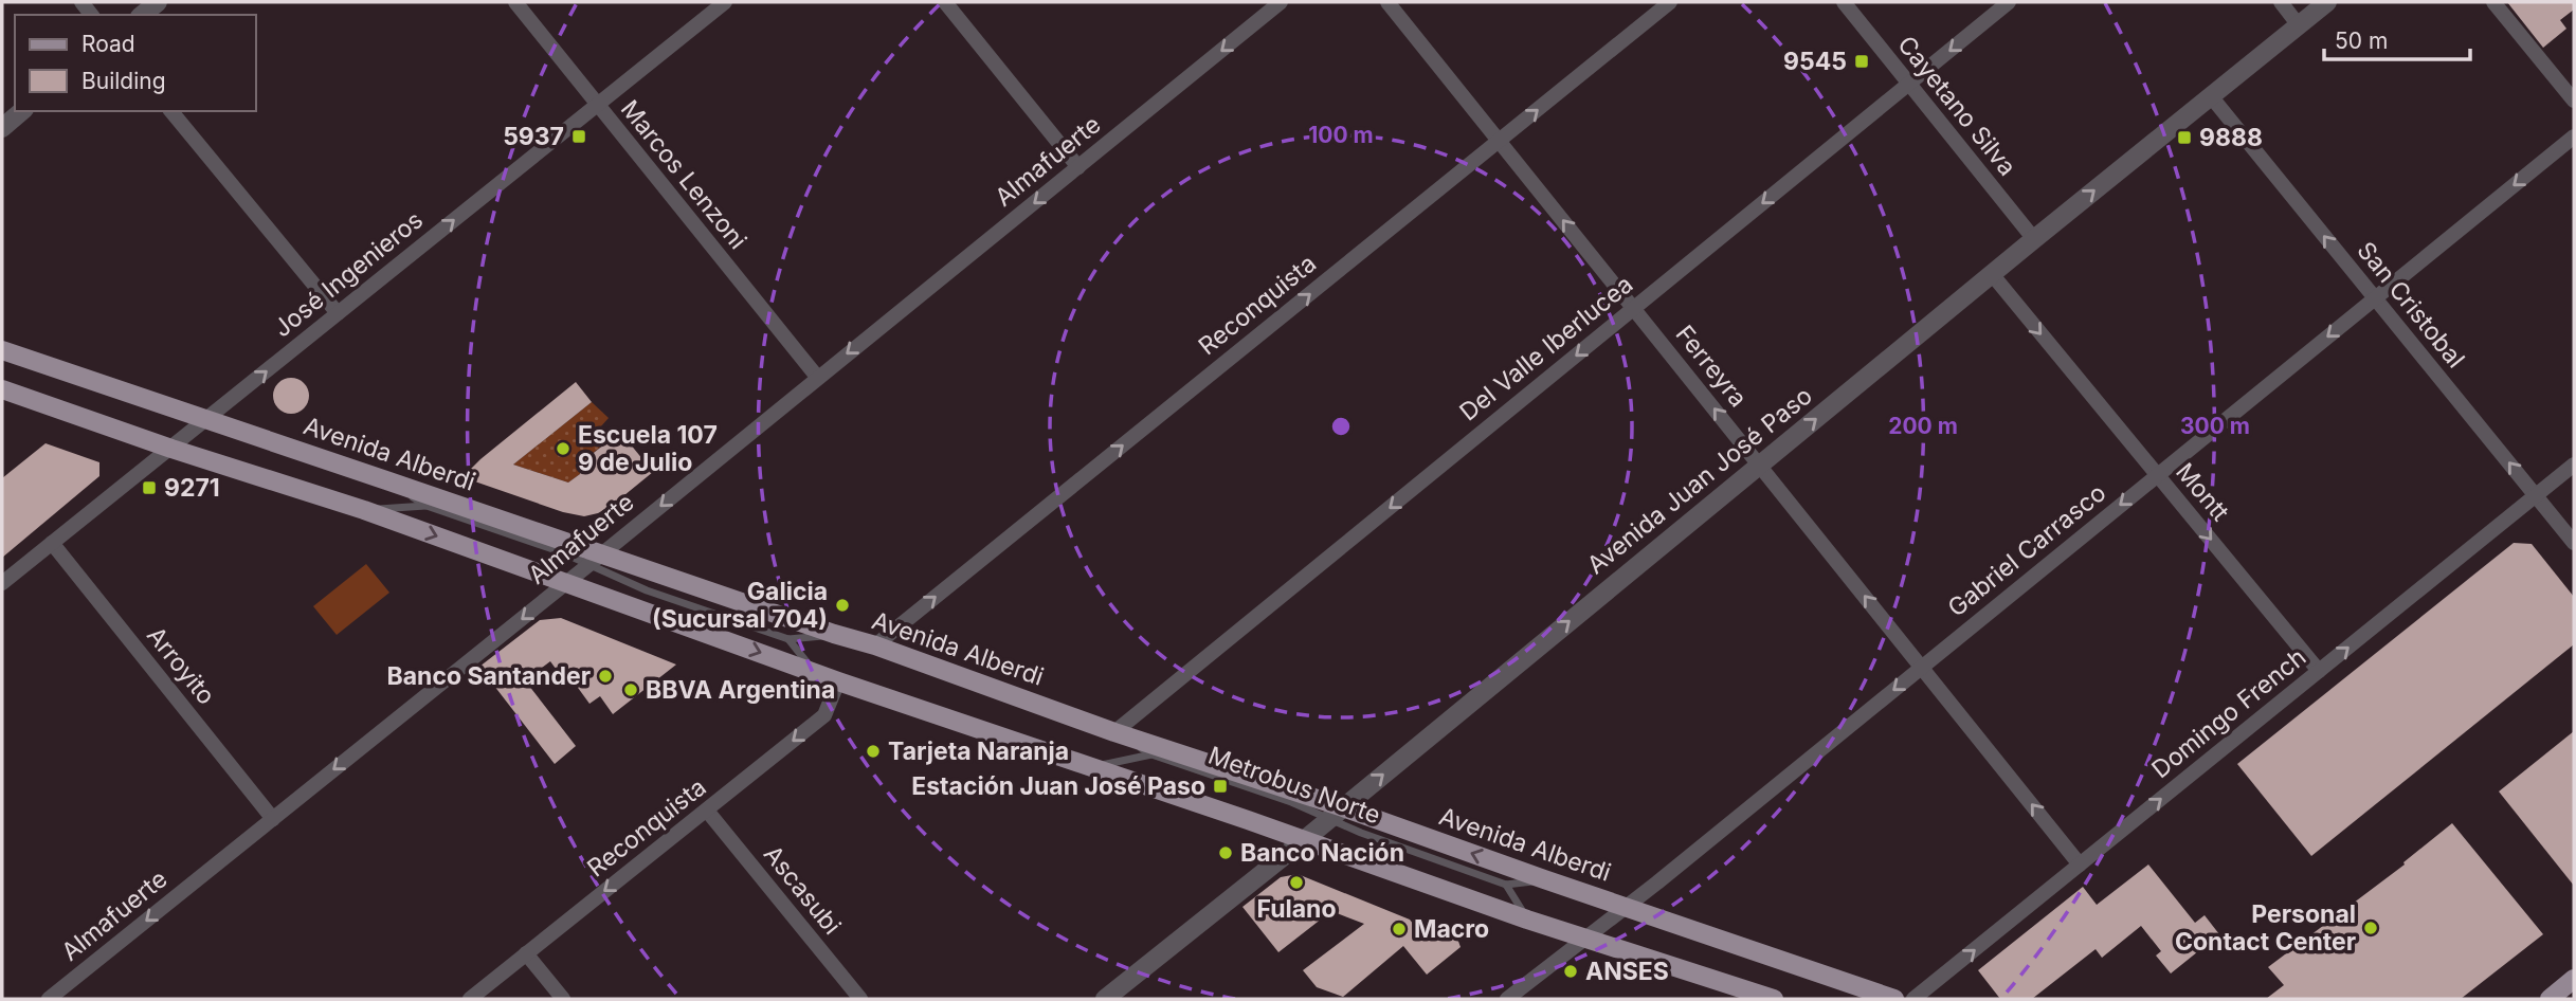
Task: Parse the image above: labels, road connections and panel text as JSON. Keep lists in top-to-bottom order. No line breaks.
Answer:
{"streets":{"main road":["Avenida Alberdi"],"street":["Cayetano Silva","Almafuerte","Marcos Lenzoni","José Ingenieros","Reconquista","San Cristobal","Del Valle Iberlucea","Ferreyra","Avenida Juan José Paso","Montt","Gabriel Carrasco","Arroyito","Domingo French","Ascasubi"],"lane":["Metrobus Norte"]},"crossings":[["Cayetano Silva","Del Valle Iberlucea"],["Cayetano Silva","Avenida Juan José Paso"],["Almafuerte","Marcos Lenzoni"],["Almafuerte","Avenida Alberdi"],["Almafuerte","Arroyito"],["Marcos Lenzoni","José Ingenieros"],["José Ingenieros","Avenida Alberdi"],["José Ingenieros","Arroyito"],["Reconquista","Ferreyra"],["Reconquista","Avenida Alberdi"],["Reconquista","Ascasubi"],["San Cristobal","Avenida Juan José Paso"],["San Cristobal","Gabriel Carrasco"],["San Cristobal","Domingo French"],["Del Valle Iberlucea","Ferreyra"],["Del Valle Iberlucea","Avenida Alberdi"],["Del Valle Iberlucea","Metrobus Norte"],["Ferreyra","Avenida Juan José Paso"],["Ferreyra","Gabriel Carrasco"],["Ferreyra","Domingo French"],["Avenida Alberdi","Avenida Juan José Paso"],["Avenida Alberdi","Gabriel Carrasco"],["Avenida Alberdi","Metrobus Norte"],["Avenida Juan José Paso","Montt"],["Avenida Juan José Paso","Metrobus Norte"],["Montt","Gabriel Carrasco"],["Montt","Domingo French"]],"one_way":["Almafuerte","José Ingenieros","San Cristobal","Del Valle Iberlucea","Ferreyra","Avenida Juan José Paso","Montt","Gabriel Carrasco","Domingo French"],"places":{"transit":["9545","5937","9888","9271","Estación Juan José Paso"],"other":["Escuela 107 9 de Julio","Galicia (Sucursal 704)","Banco Santander","BBVA Argentina","Tarjeta Naranja","Banco Nación","Fulano","Personal Contact Center","Macro","ANSES"]},"legend":["Road","Building"],"scale_bar":"50 m","rings":["100 m","200 m","300 m"]}
